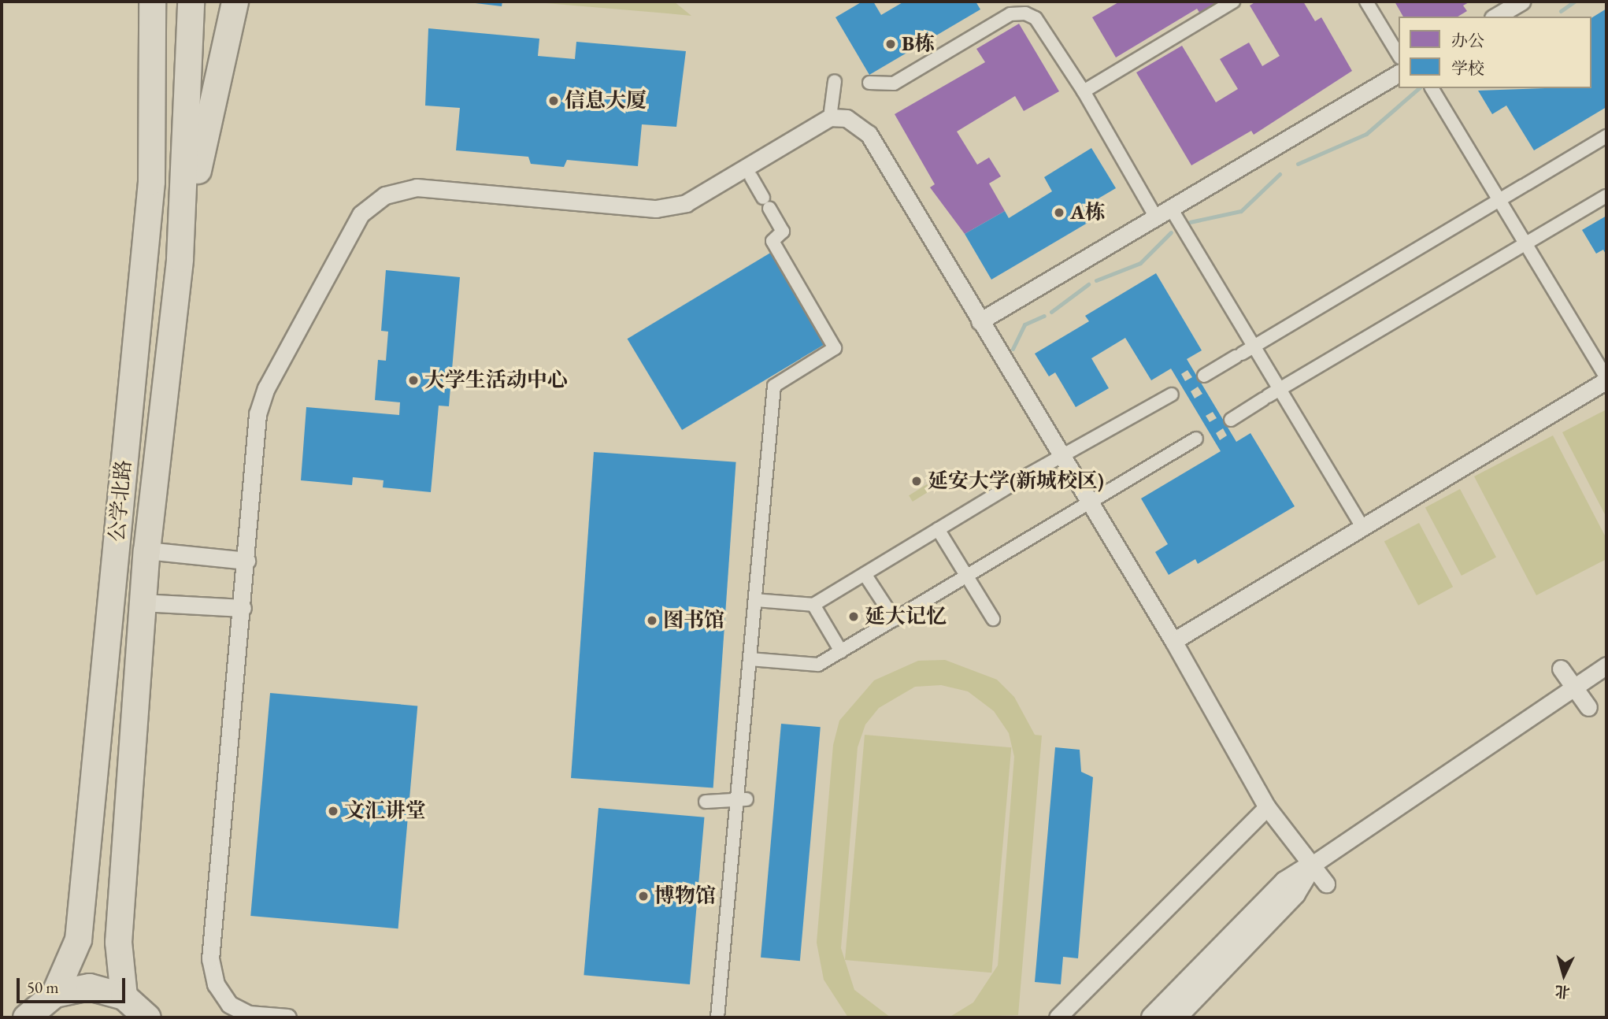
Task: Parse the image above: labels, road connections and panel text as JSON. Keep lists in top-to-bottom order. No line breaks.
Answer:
{"streets":{"main road":["公学北路"]},"places":["B栋","信息大厦","A栋","大学生活动中心","延安大学(新城校区)","延大记忆","图书馆","文汇讲堂","博物馆"],"legend":["办公","学校"],"scale_bar":"50 m","north":"bottom"}
